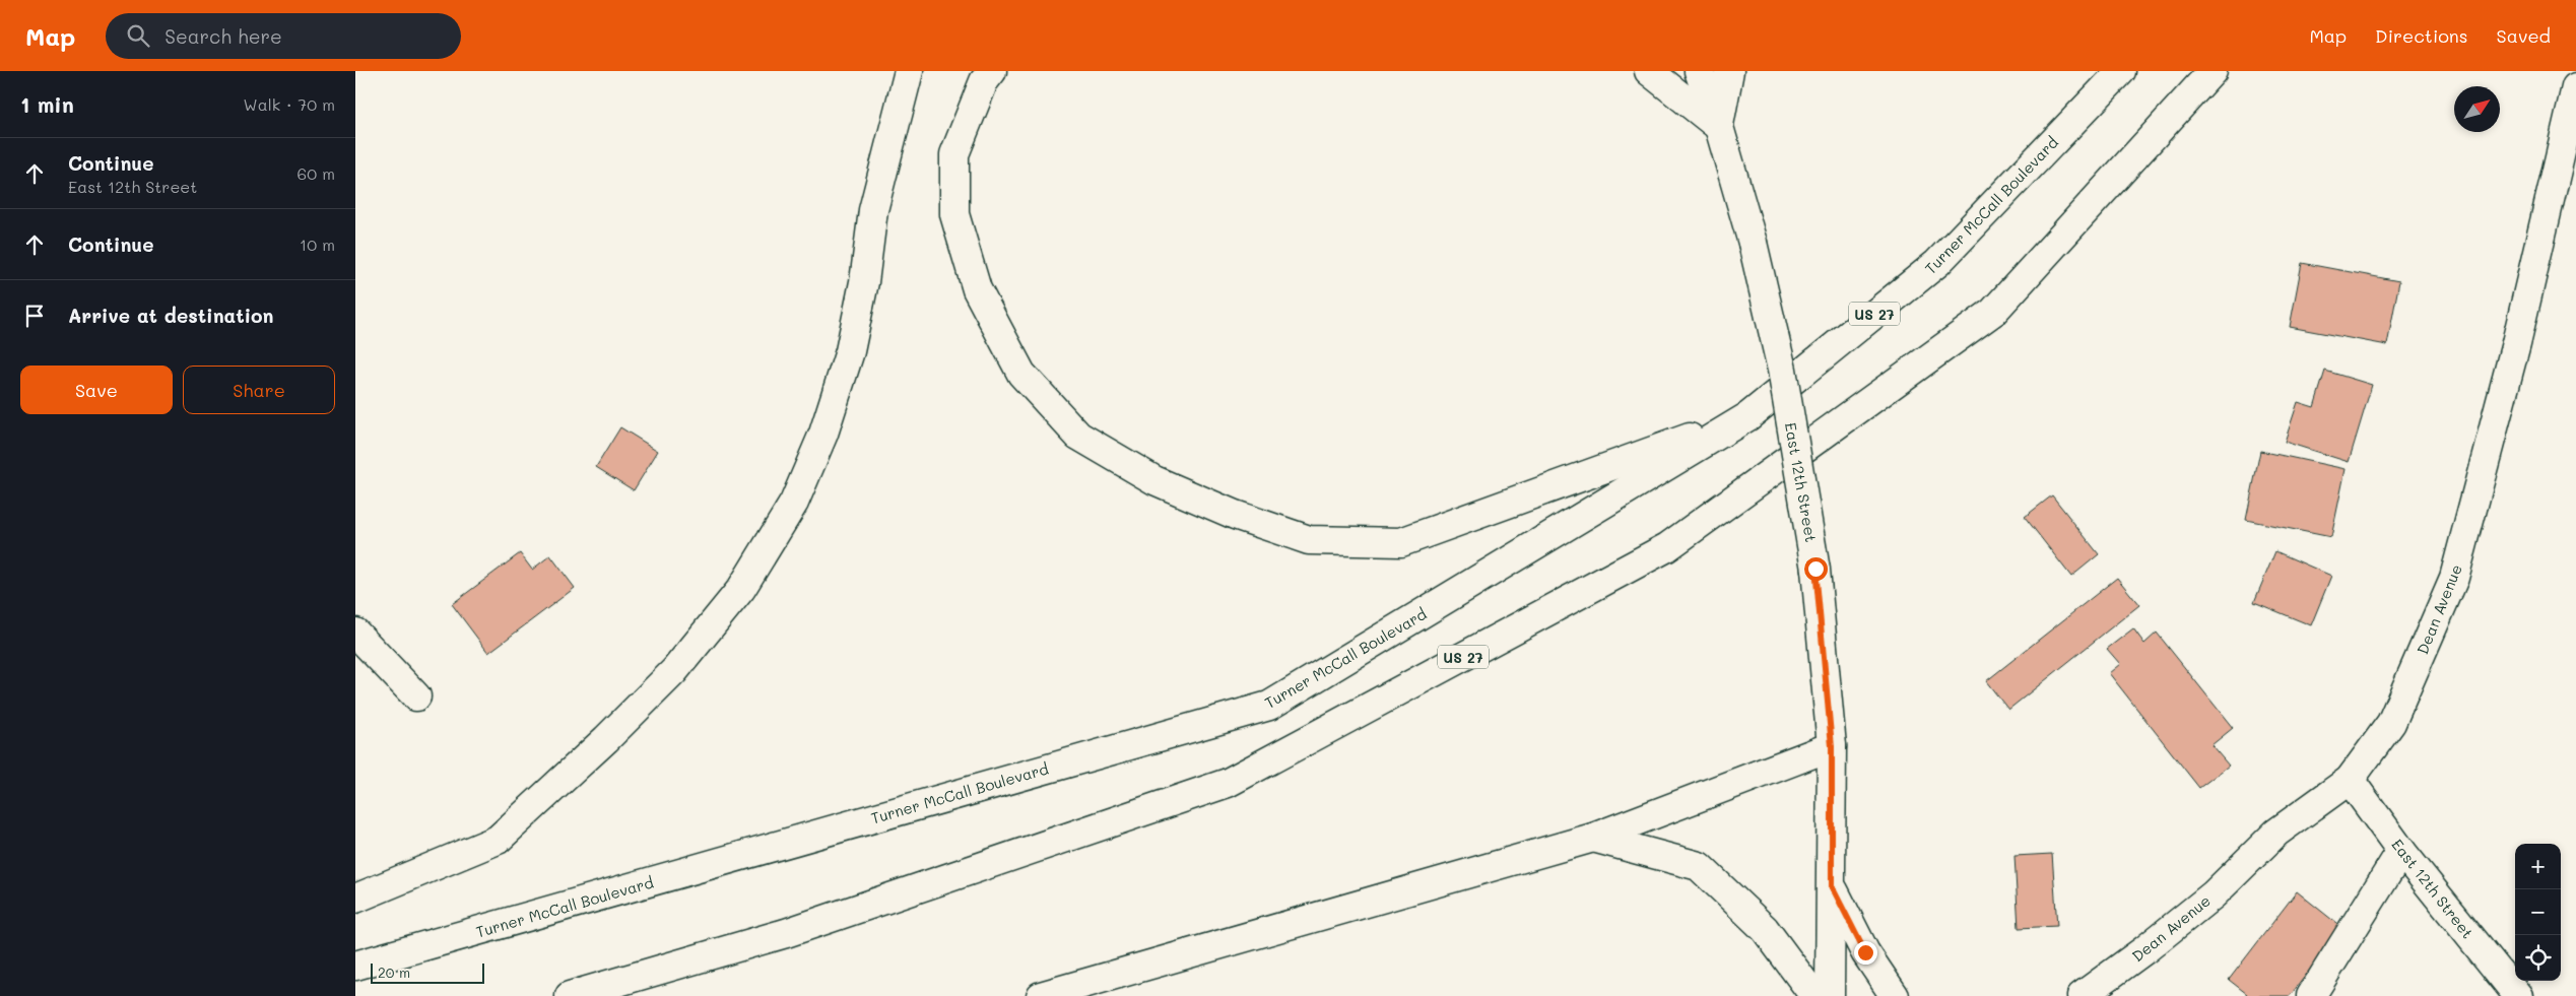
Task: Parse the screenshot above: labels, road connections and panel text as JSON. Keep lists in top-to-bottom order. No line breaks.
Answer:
{"streets":{"main road":["Turner McCall Boulevard","US 27","East 12th Street","Dean Avenue"]},"crossings":[["East 12th Street","Dean Avenue"]],"scale_bar":"20 m","north":"top right","page":{"header":"Map","search":"Search here","nav":["Map","Directions","Saved"],"heading":["1 min","Walk · 70 m"],"list":[["Continue","East 12th Street","60 m"],["Continue","10 m"],"Arrive at destination"],"buttons":["Save","Share"],"map_buttons":["+","−"],"scale":"20 m"}}
